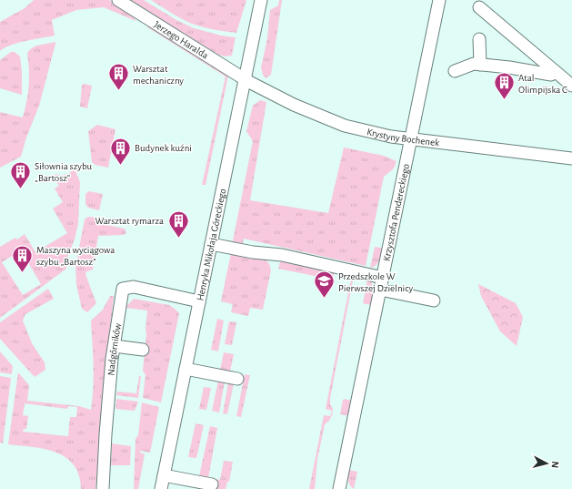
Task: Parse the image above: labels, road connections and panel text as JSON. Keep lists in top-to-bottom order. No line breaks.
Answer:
{"streets":{"street":["Jerzego Haralda","Krystyny Bochenek","Krzysztofa Pendereckiego","Henryka Mikołaja Góreckiego","Nadgórników"]},"crossings":[["Jerzego Haralda","Krystyny Bochenek"],["Jerzego Haralda","Henryka Mikołaja Góreckiego"],["Krystyny Bochenek","Krzysztofa Pendereckiego"],["Krystyny Bochenek","Henryka Mikołaja Góreckiego"],["Henryka Mikołaja Góreckiego","Nadgórników"]],"places":{"building":["Warsztat mechaniczny","Atal Olimpijska C","Budynek kuźni","Siłownia szybu „Bartosz”","Warsztat rymarza","Maszyna wyciągowa szybu „Bartosz”"],"school or university":["Przedszkole W Pierwszej Dzielnicy"]},"north":"right"}
